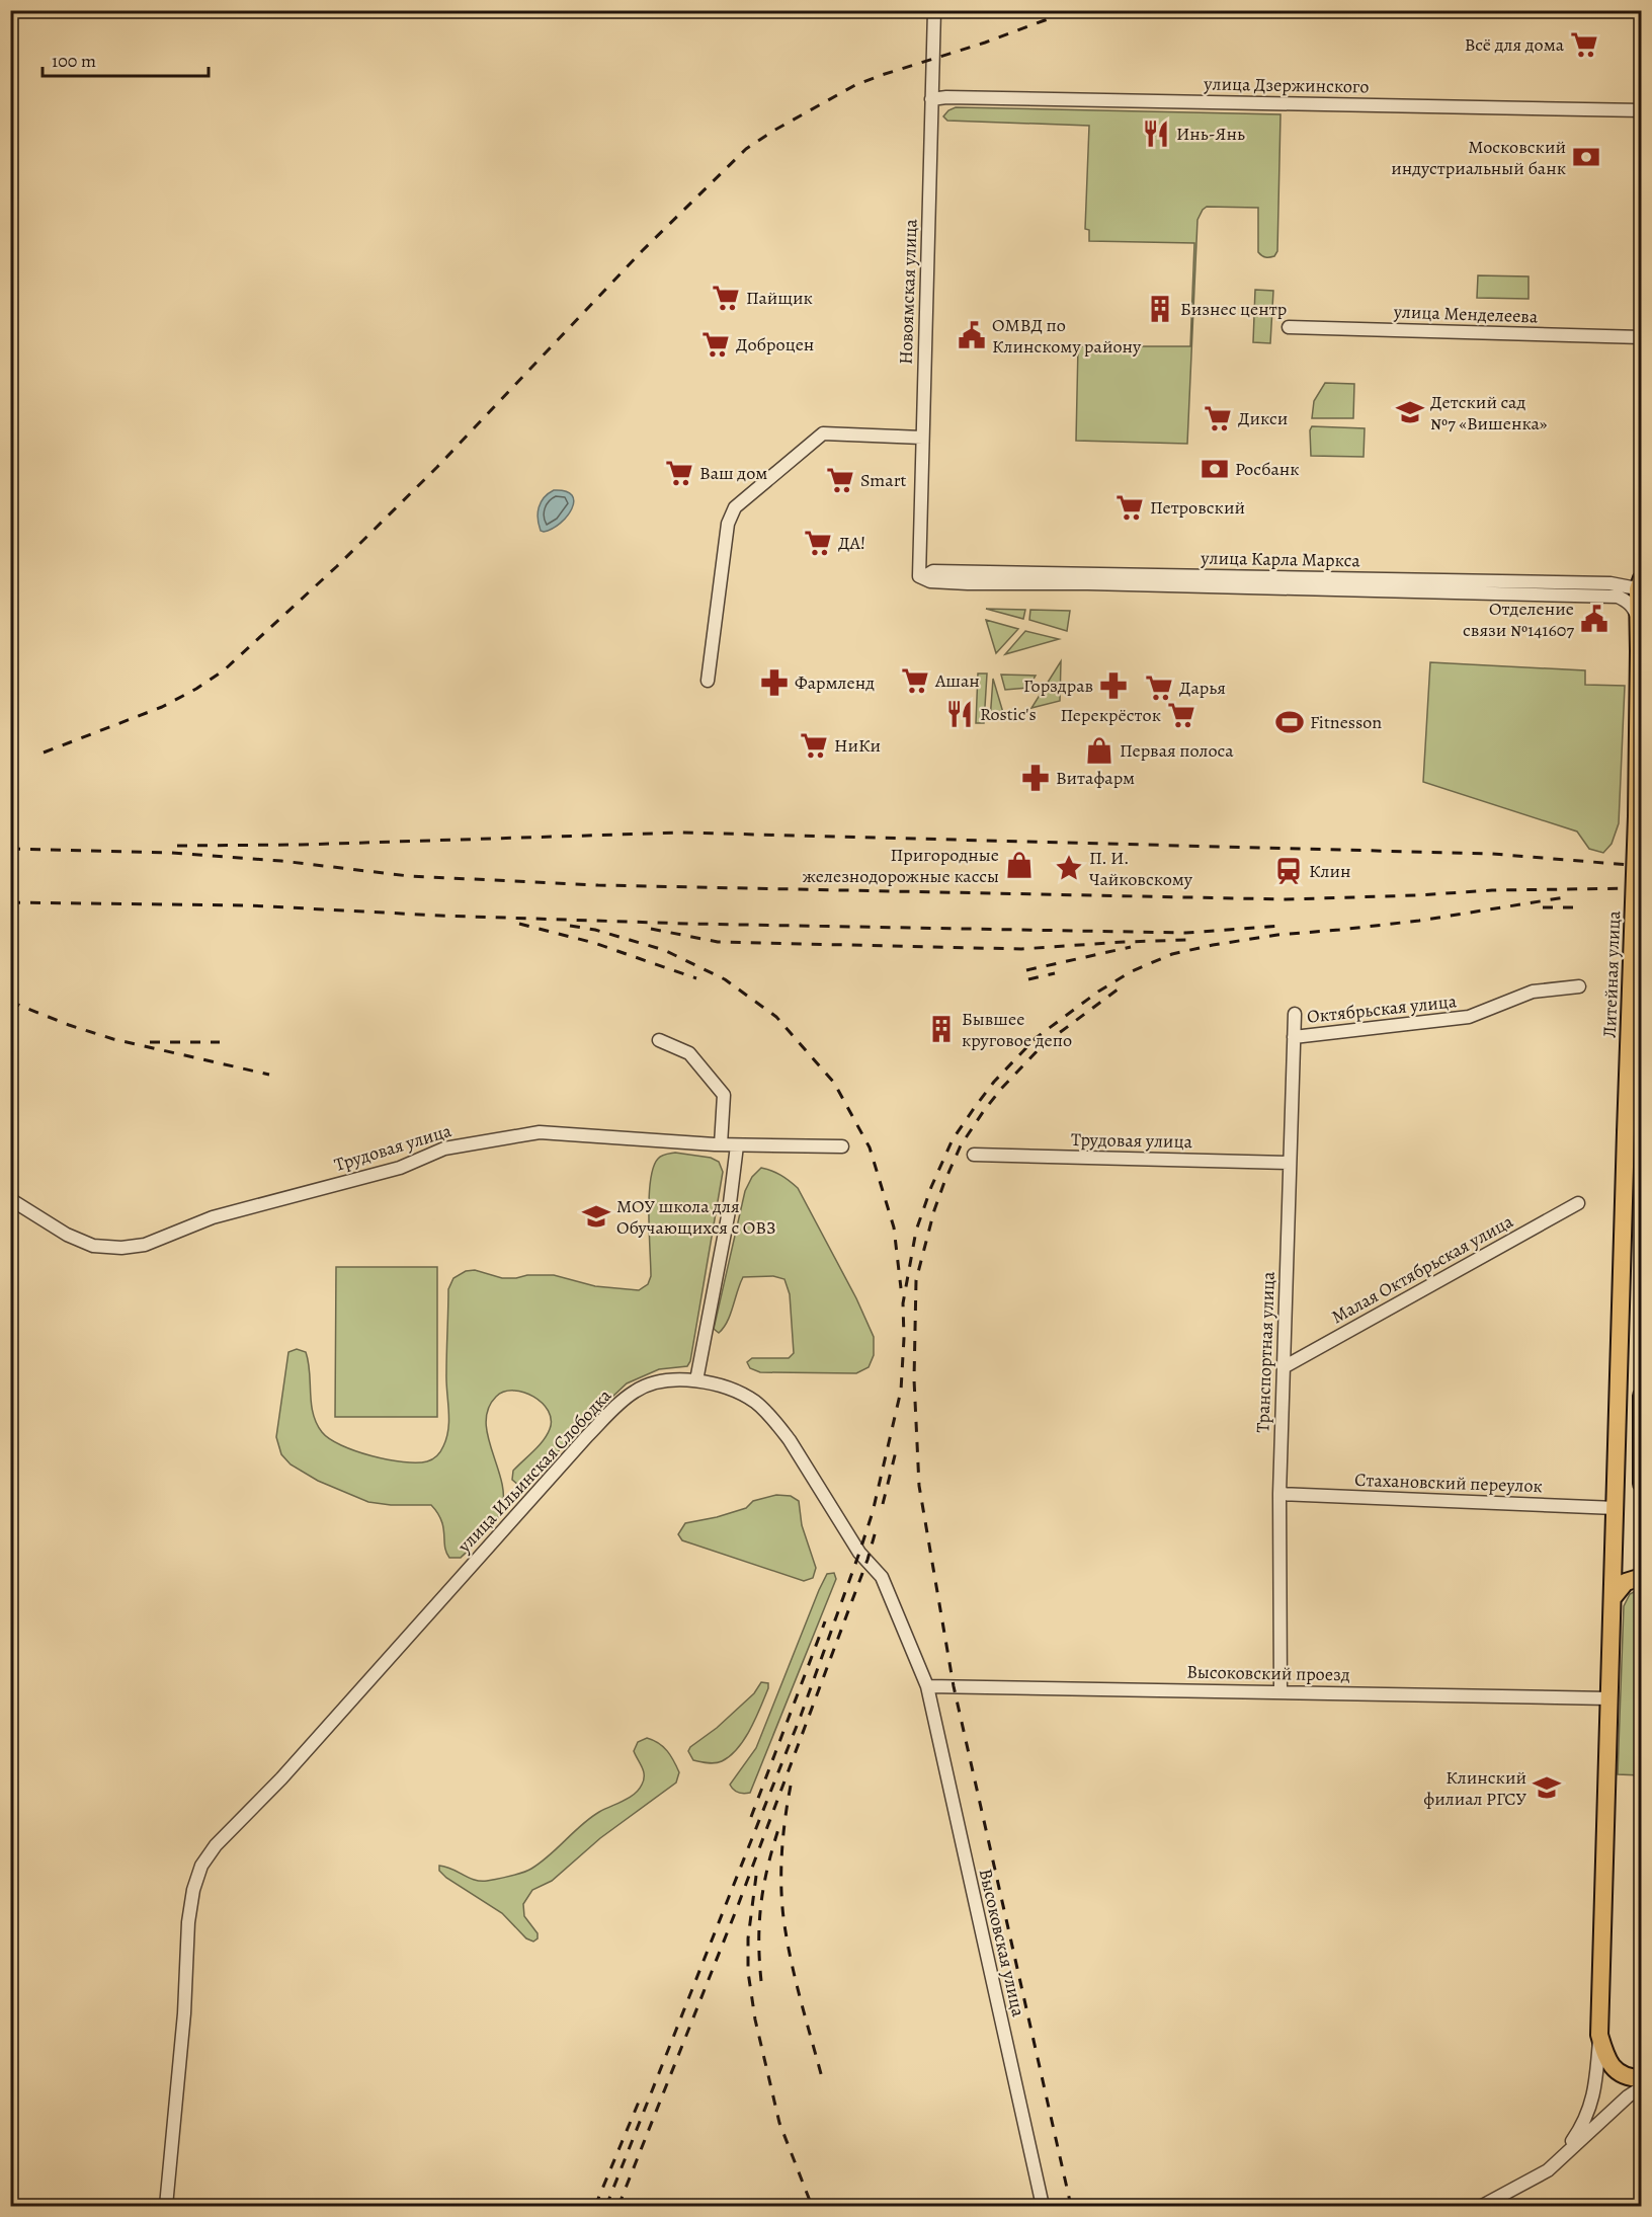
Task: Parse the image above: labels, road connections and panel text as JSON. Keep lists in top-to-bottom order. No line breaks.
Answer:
{"streets":{"highway":["Литейная улица"],"street":["улица Дзержинского","Новоямская улица","улица Менделеева","улица Карла Маркса","Октябрьская улица","Трудовая улица","Малая Октябрьская улица","Транспортная улица","улица Ильинская Слободка","Стахановский переулок","Высоковский проезд","Высоковская улица"]},"crossings":[["улица Дзержинского","Новоямская улица"],["Новоямская улица","улица Карла Маркса"],["улица Карла Маркса","Литейная улица"],["Литейная улица","Стахановский переулок"],["Литейная улица","Высоковский проезд"],["Октябрьская улица","Транспортная улица"],["Трудовая улица","Транспортная улица"],["Малая Октябрьская улица","Транспортная улица"],["Транспортная улица","Стахановский переулок"],["Транспортная улица","Высоковский проезд"],["улица Ильинская Слободка","Высоковская улица"],["Высоковский проезд","Высоковская улица"]],"places":{"supermarket":["Всё для дома","Пайщик","Доброцен","Дикси","Ваш дом","Smart","Петровский","ДА!","Ашан","Дарья","Перекрёсток","НиКи"],"restaurant":["Инь-Янь","Rostic's"],"bank":["Московский индустриальный банк","Росбанк"],"building":["Бизнес центр","Бывшее круговое депо"],"public building":["ОМВД по Клинскому району","Отделение связи №141607"],"school or university":["Детский сад №7 «Вишенка»","МОУ школа для Обучающихся с ОВЗ","Клинский филиал РГСУ"],"pharmacy":["Фармленд","Горздрав","Витафарм"],"sports":["Fitnesson"],"shop":["Первая полоса","Пригородные железнодорожные кассы"],"place":["П. И. Чайковскому"],"station":["Клин"]},"scale_bar":"100 m"}
